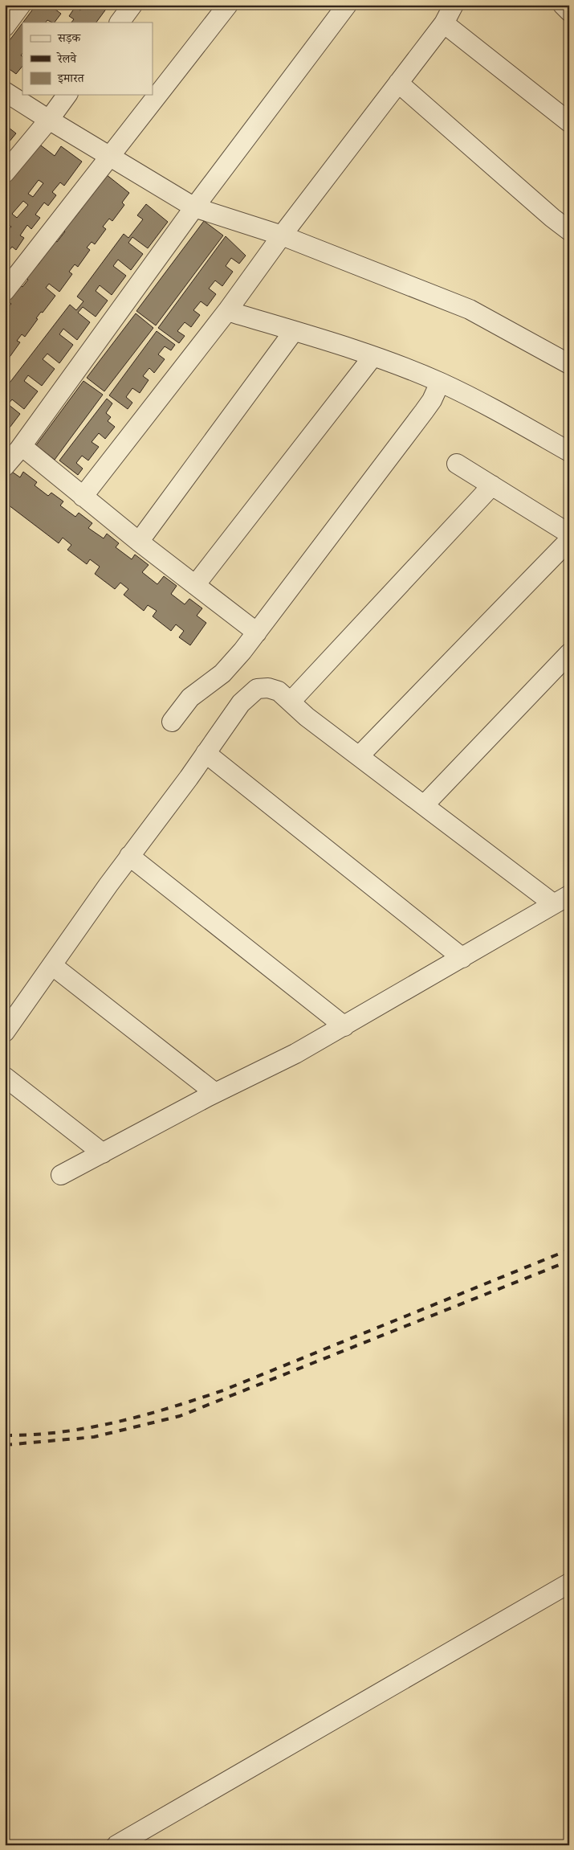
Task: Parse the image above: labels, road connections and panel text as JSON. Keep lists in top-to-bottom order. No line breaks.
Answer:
{"legend":["सड़क","रेलवे","इमारत"]}
